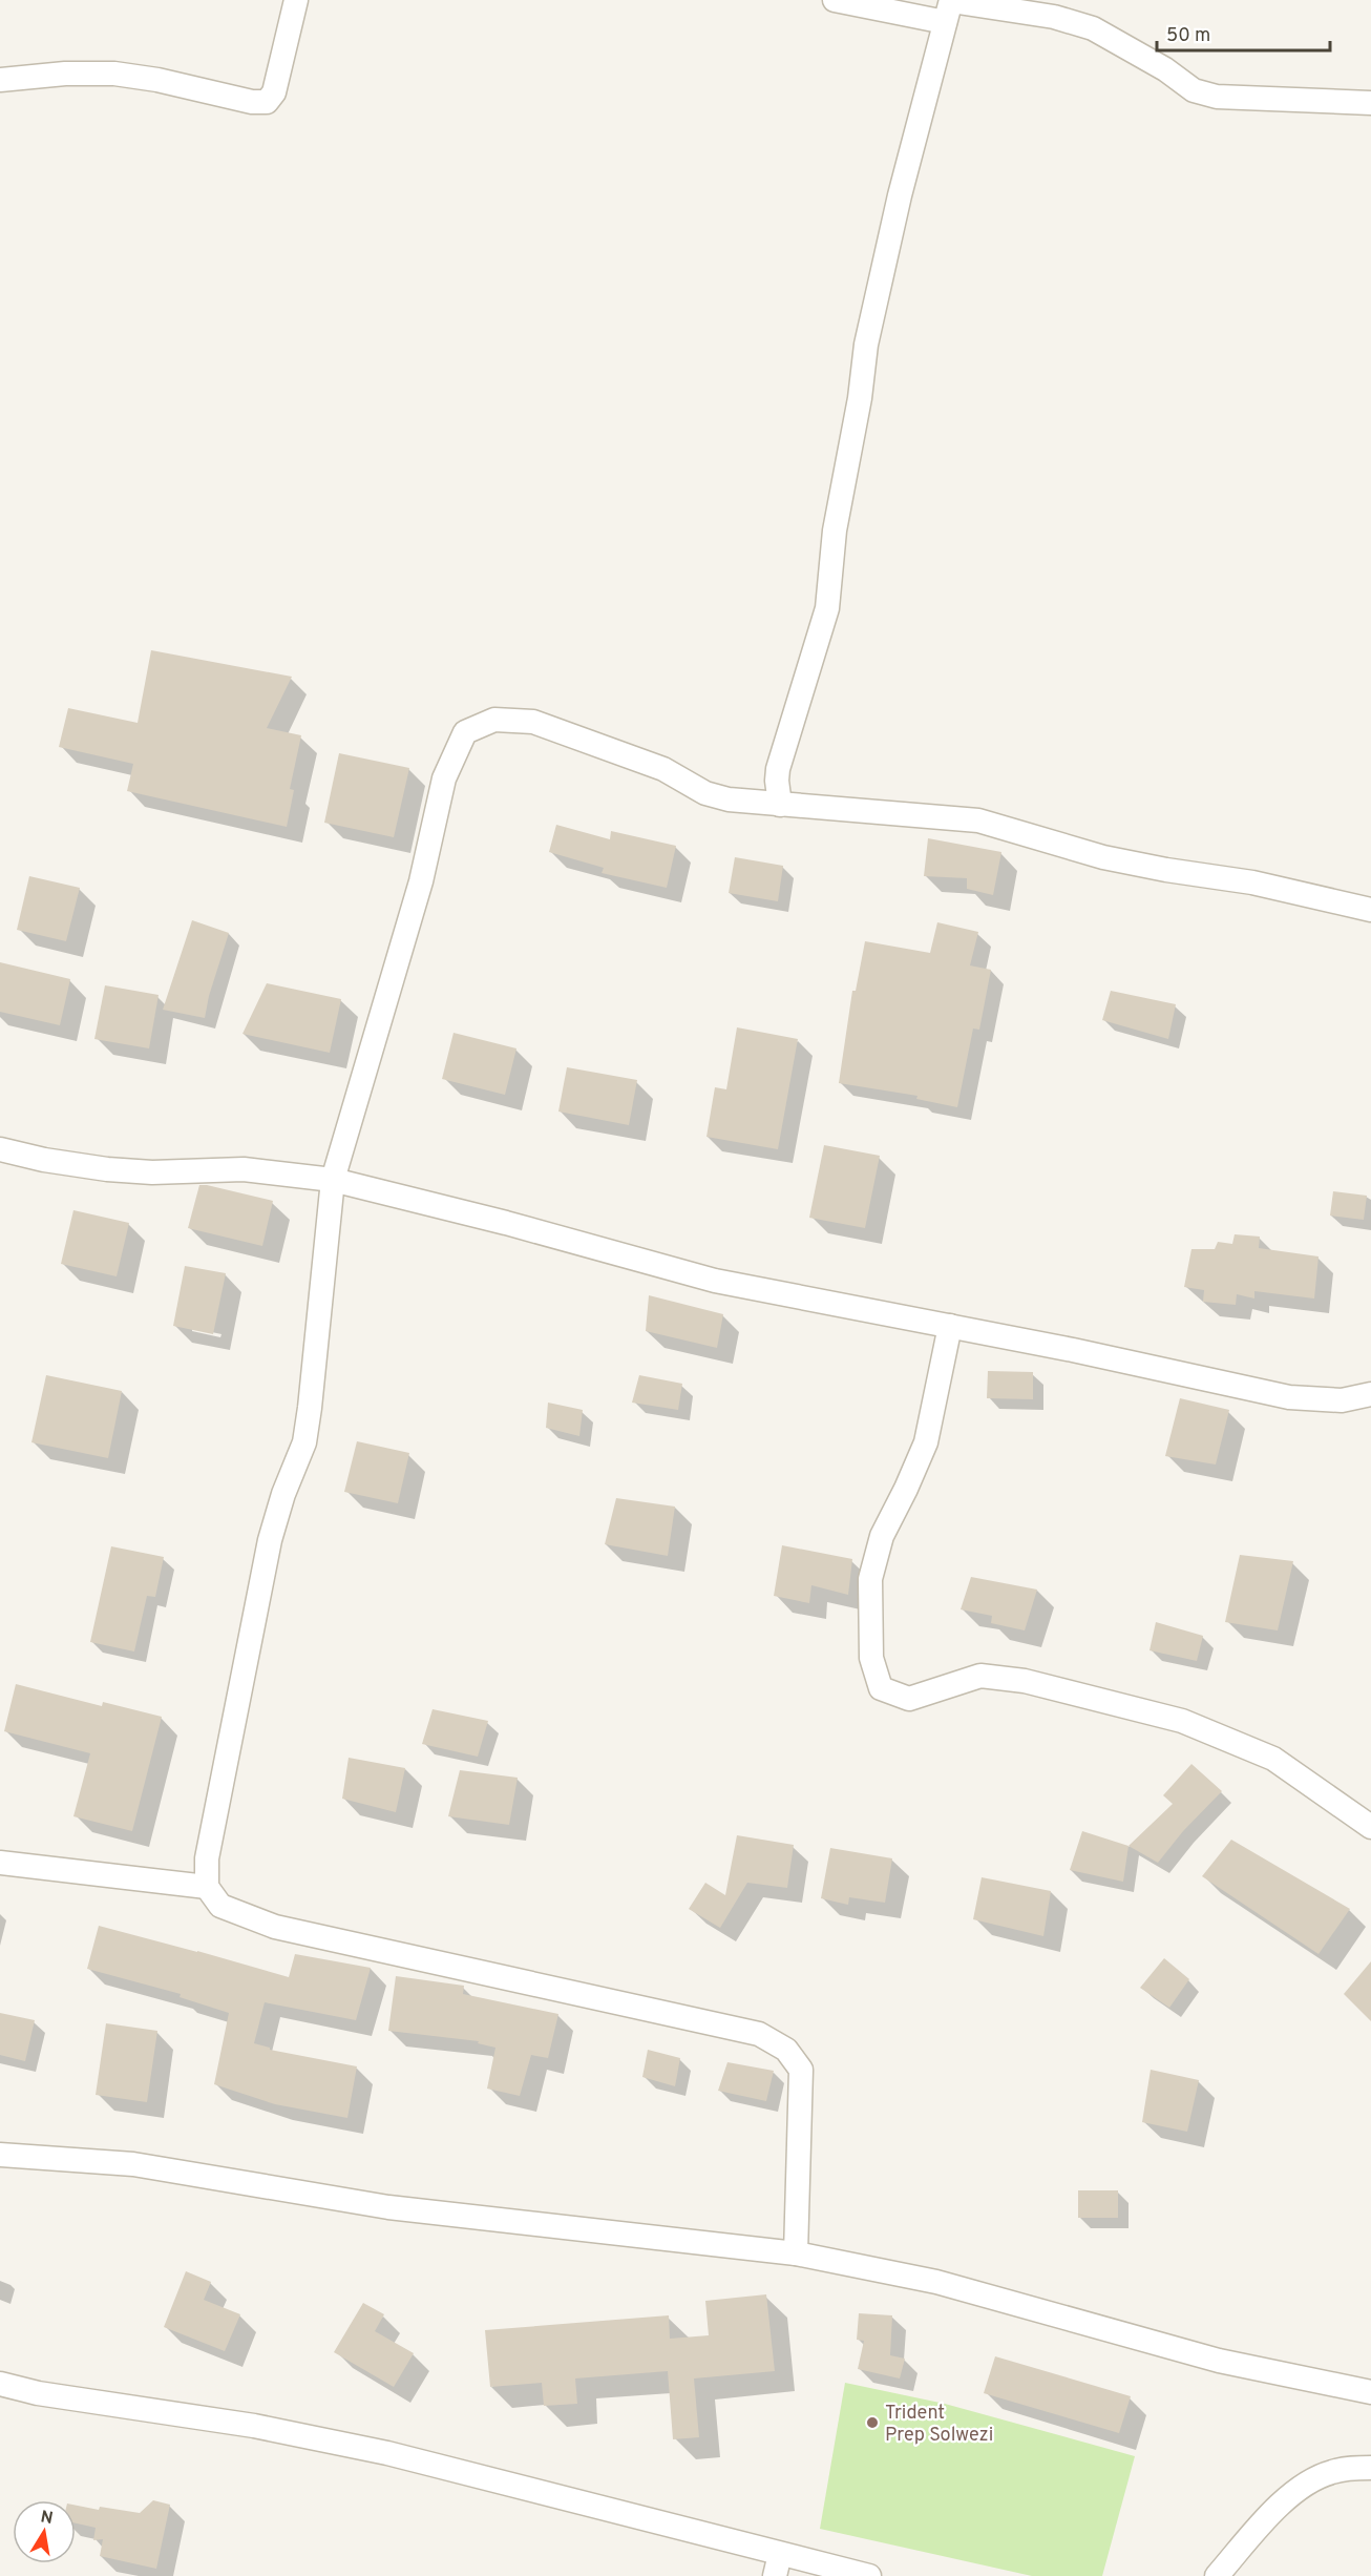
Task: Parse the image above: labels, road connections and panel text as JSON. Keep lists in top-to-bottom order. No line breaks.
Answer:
{"places":["Trident Prep Solwezi"],"scale_bar":"50 m","north":"top"}
